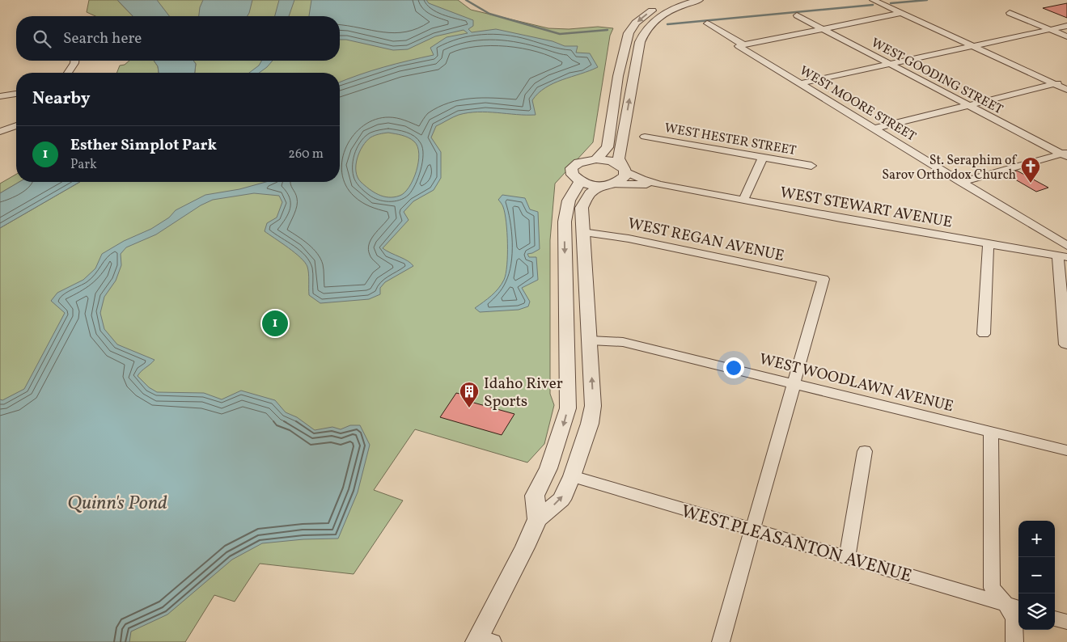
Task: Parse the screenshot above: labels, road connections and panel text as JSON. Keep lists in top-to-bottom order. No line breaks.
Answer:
{"streets":{"street":["WEST GOODING STREET","WEST MOORE STREET","WEST HESTER STREET","WEST STEWART AVENUE","WEST REGAN AVENUE","WEST WOODLAWN AVENUE","WEST PLEASANTON AVENUE"]},"crossings":[["WEST REGAN AVENUE","WEST WOODLAWN AVENUE"]],"water":["Quinn's Pond"],"places":{"church":["St. Seraphim of Sarov Orthodox Church"],"building":["Idaho River Sports"]},"page":{"search":"Search here","heading":"Nearby","list":[{"mark":"1","name":"Esther Simplot Park","note":"Park","value":"260 m"}],"pins":"1","map_buttons":["+","−"]}}
